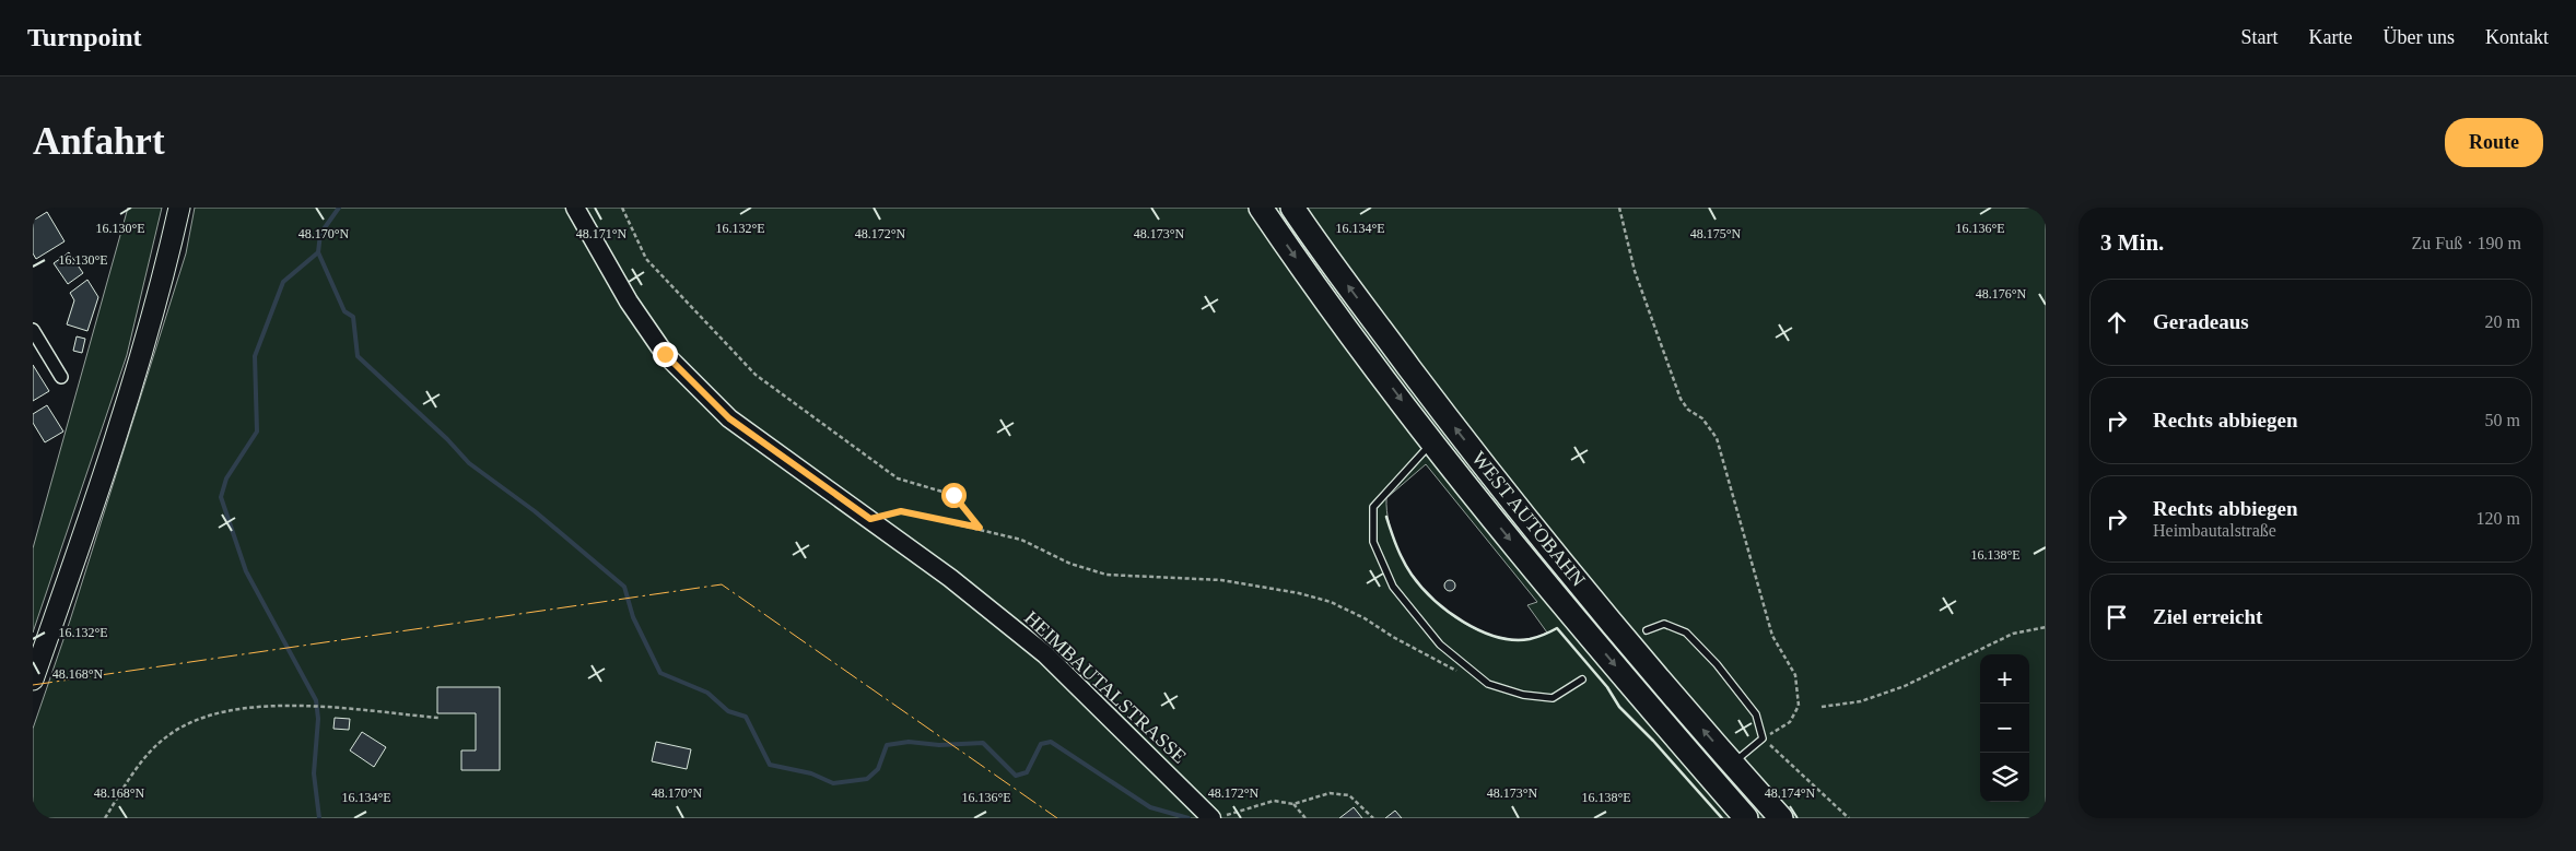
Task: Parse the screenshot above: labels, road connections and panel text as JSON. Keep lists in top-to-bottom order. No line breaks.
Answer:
{"streets":{"highway":["WEST AUTOBAHN"],"street":["HEIMBAUTALSTRASSE"]},"page":{"header":"Turnpoint","nav":["Start","Karte","Über uns","Kontakt"],"buttons":"Route","title":"Anfahrt","heading":["3 Min.","Zu Fuß · 190 m"],"list":[["Geradeaus","20 m"],["Rechts abbiegen","50 m"],["Rechts abbiegen","Heimbautalstraße","120 m"],"Ziel erreicht"],"map_buttons":["+","−"]},"coordinates":["16.130°E","16.132°E","16.134°E","16.136°E","48.175°N","48.170°N","48.171°N","48.172°N","48.173°N","48.176°N","16.138°E","48.168°N","48.174°N"]}
